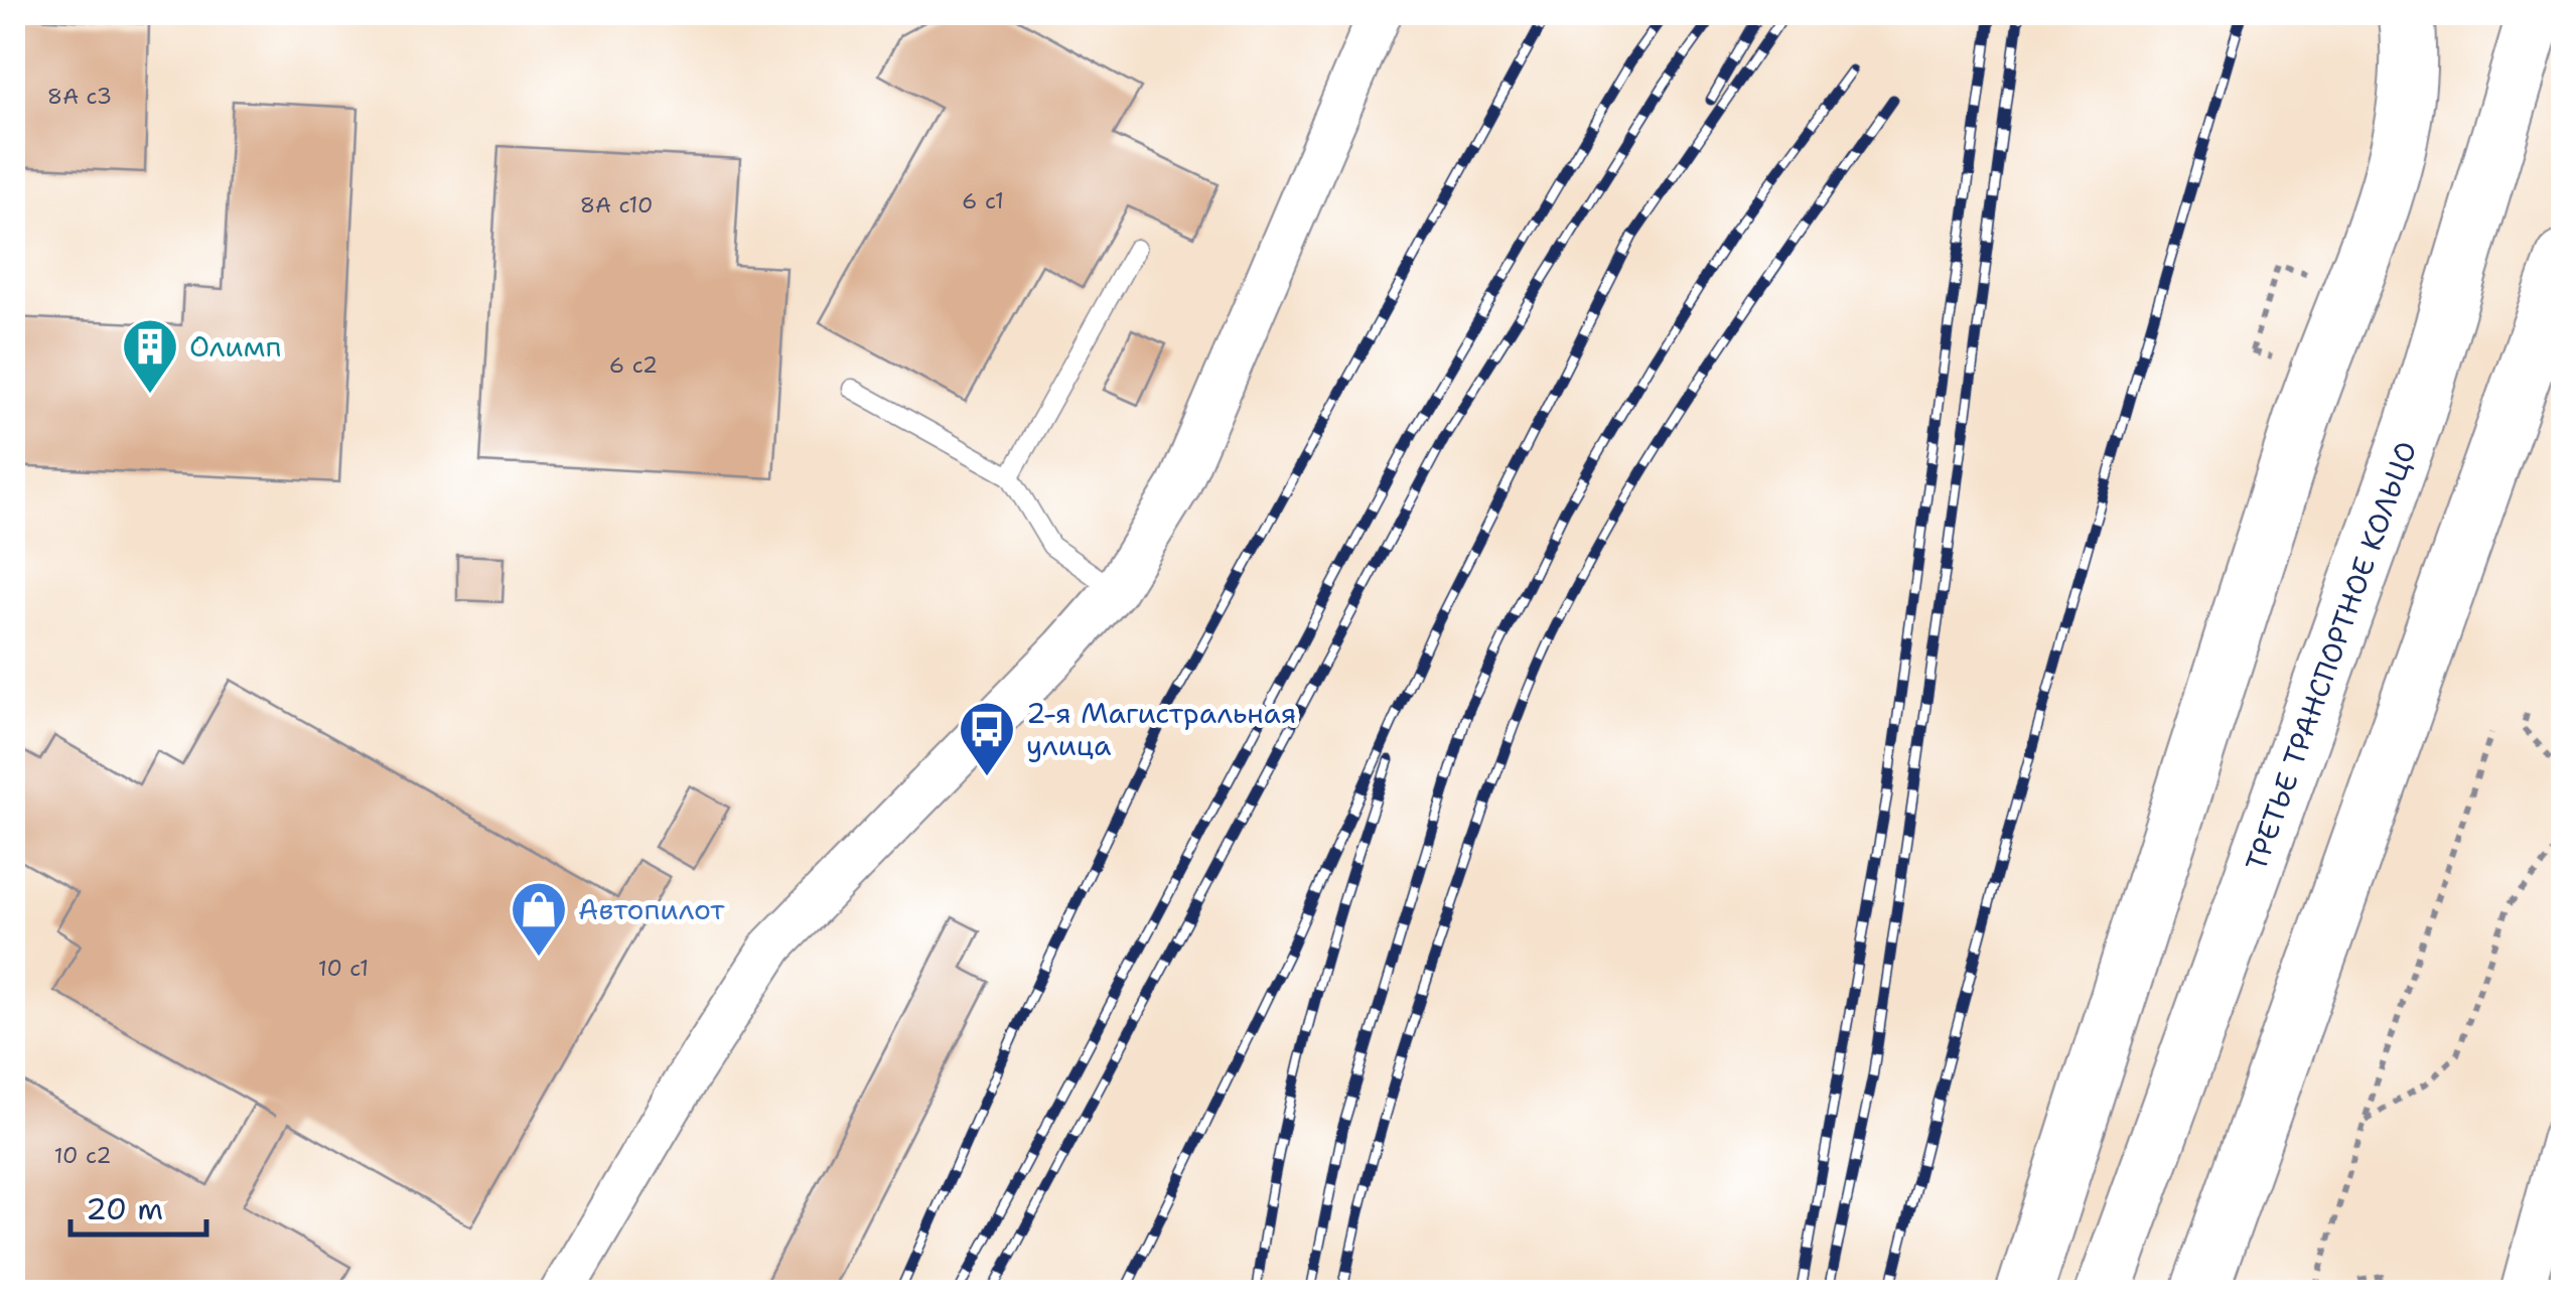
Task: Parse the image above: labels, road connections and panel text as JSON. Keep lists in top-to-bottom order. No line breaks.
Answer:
{"streets":{"main road":["ТРЕТЬЕ ТРАНСПОРТНОЕ КОЛЬЦО"]},"places":{"building":["Олимп"],"bus stop":["2-я Магистральная улица"],"shop":["Автопилот"]},"house_numbers":["8А с3","6 с1","8А с10","6 с2","10 с1","10 с2"],"scale_bar":"20 m"}
